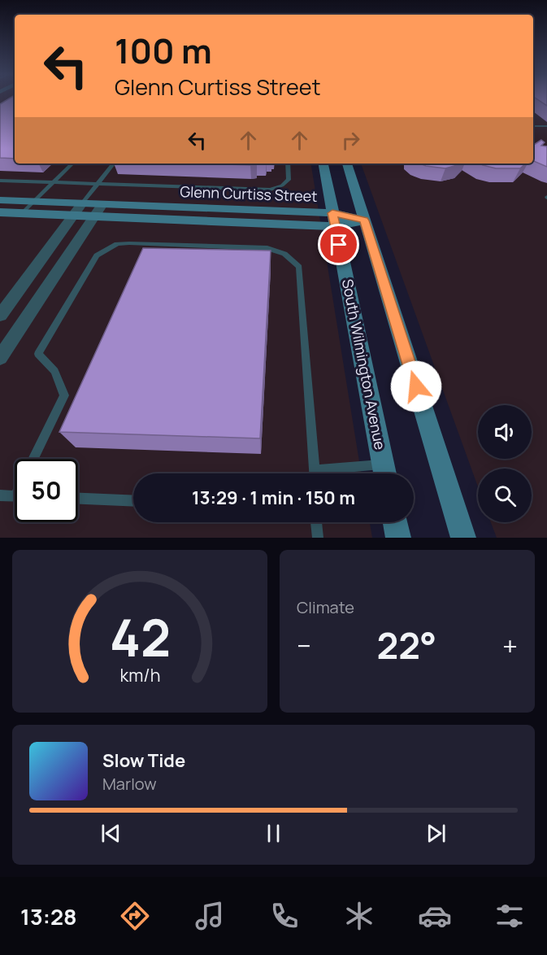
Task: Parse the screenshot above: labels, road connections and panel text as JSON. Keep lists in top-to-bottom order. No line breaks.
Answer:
{"streets":{"street":["Glenn Curtiss Street","South Wilmington Avenue"]},"crossings":[["Glenn Curtiss Street","South Wilmington Avenue"]],"page":{"turn":["100 m","Glenn Curtiss Street"],"limit":"50","trip":"13:29 · 1 min · 150 m","tile":"Climate","heat":["−","22°","+"],"song":["Slow Tide","Marlow"],"tabs":"13:28","gauge":["42","km/h"]}}
